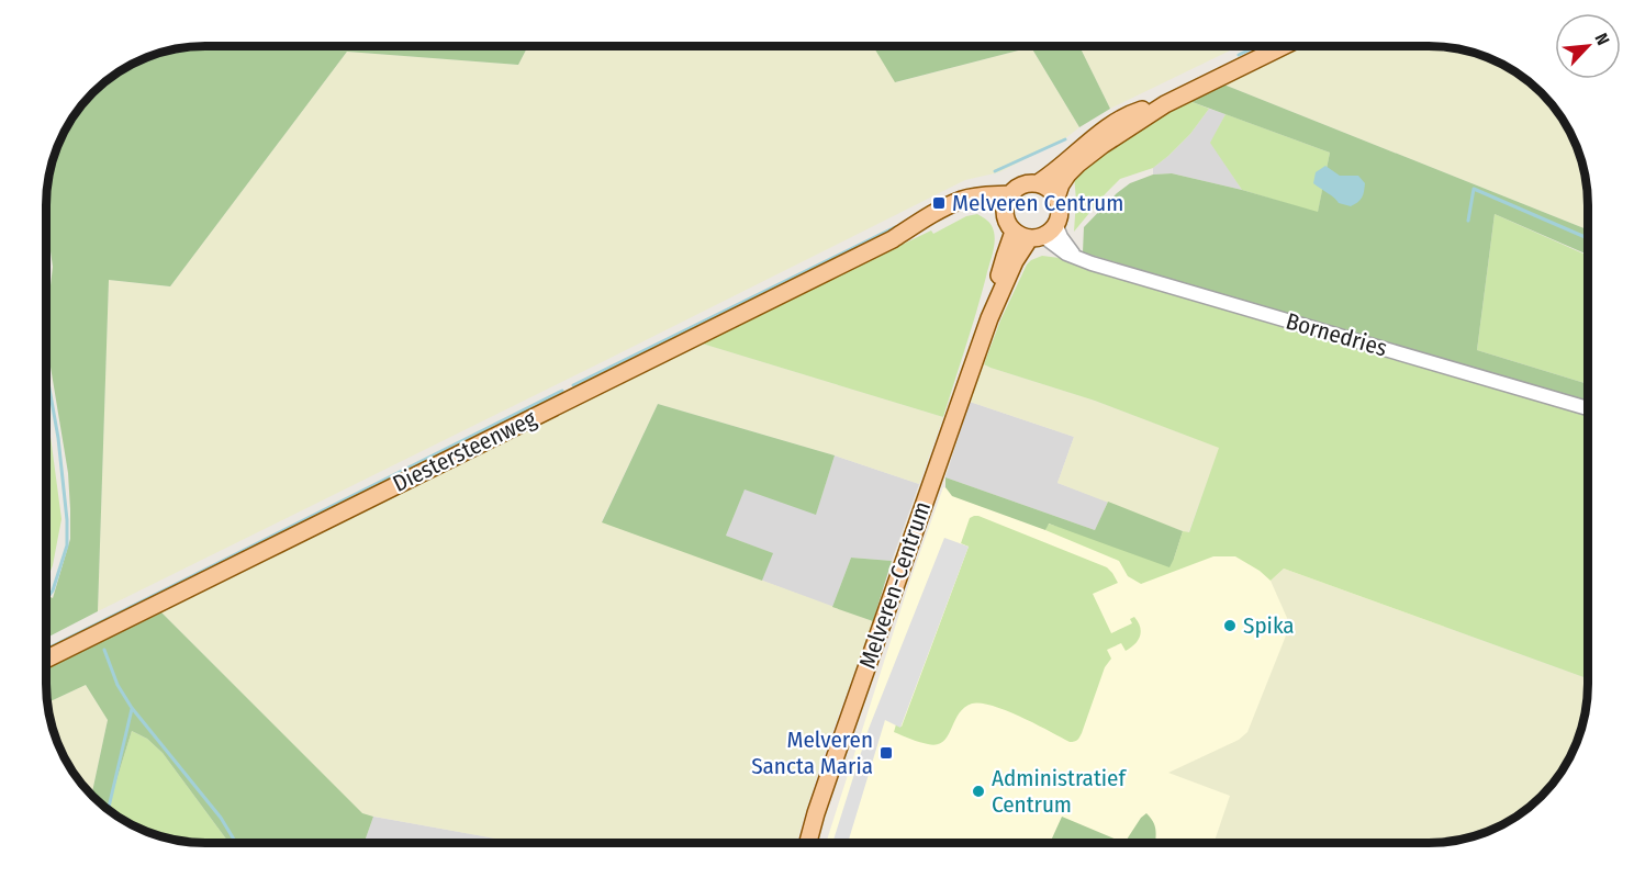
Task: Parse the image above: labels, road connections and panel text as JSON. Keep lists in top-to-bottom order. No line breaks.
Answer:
{"streets":{"main road":["Diestersteenweg","Melveren-Centrum"],"street":["Bornedries"]},"crossings":[["Bornedries","Diestersteenweg"],["Bornedries","Melveren-Centrum"],["Diestersteenweg","Melveren-Centrum"]],"places":{"transit":["Melveren Centrum","Melveren Sancta Maria"],"other":["Spika","Administratief Centrum"]},"north":"top right"}
